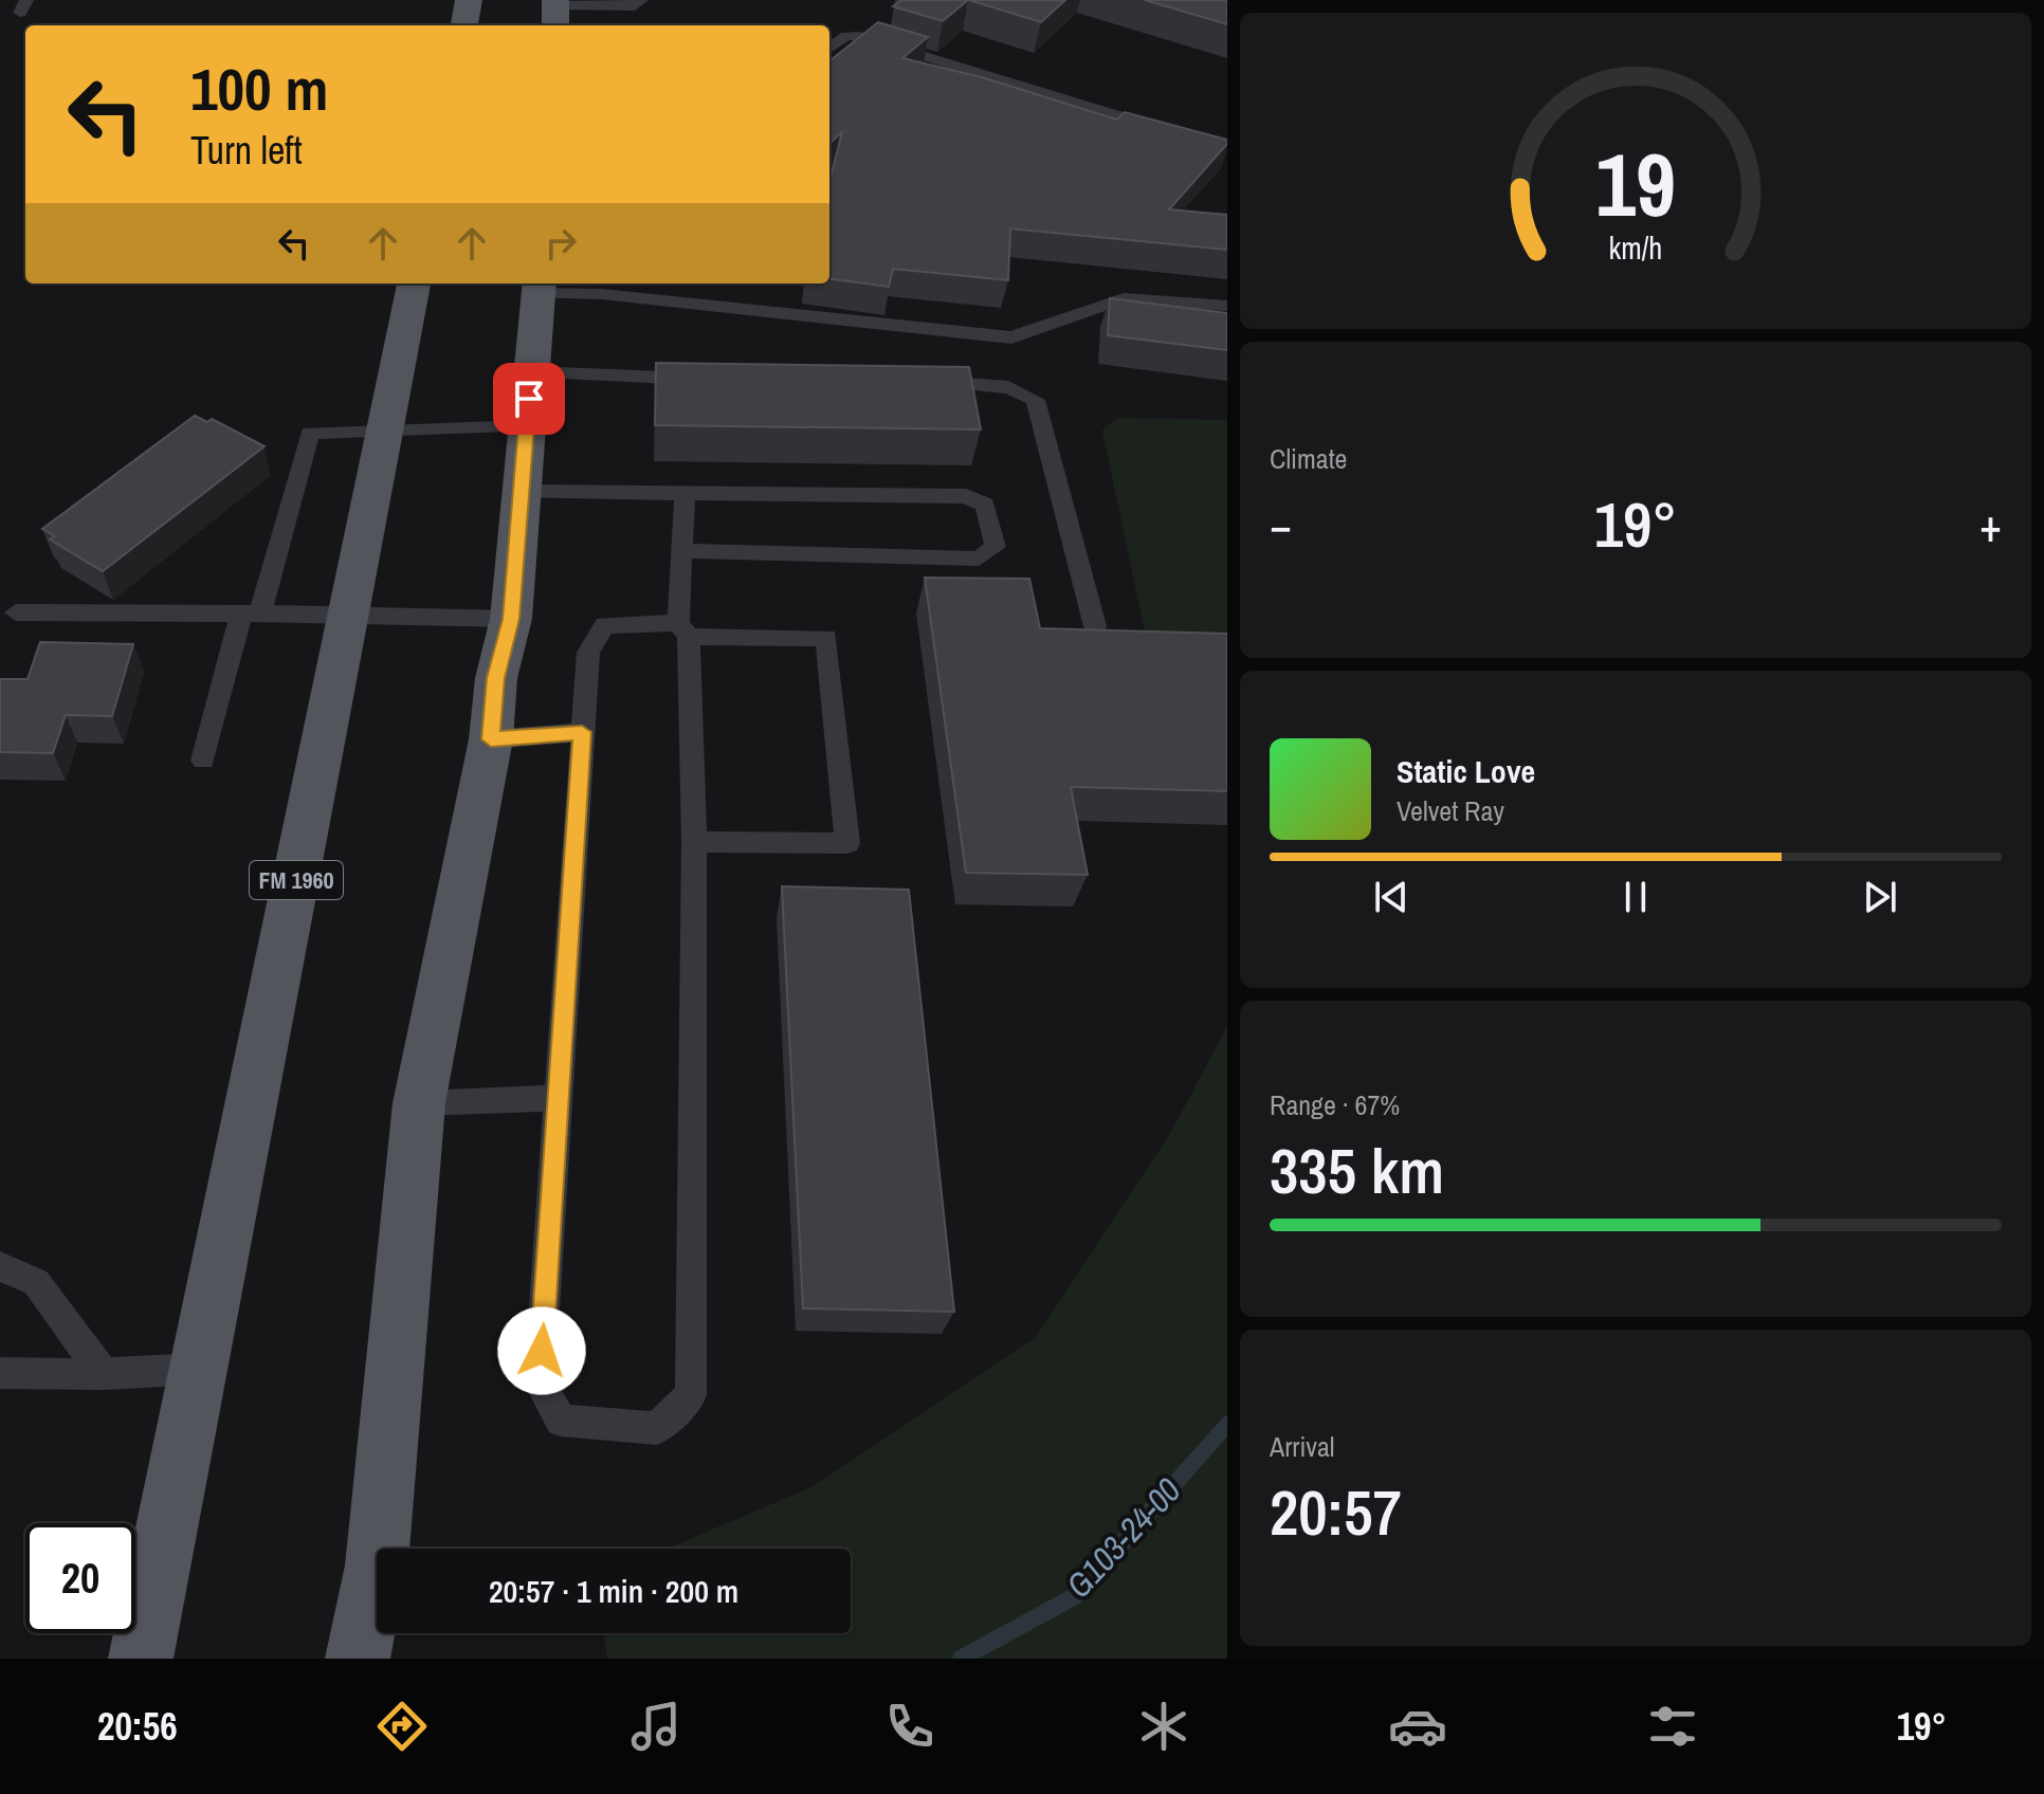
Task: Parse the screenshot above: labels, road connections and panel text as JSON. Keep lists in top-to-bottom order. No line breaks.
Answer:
{"streets":{"main road":["FM 1960"]},"water":["G103-24-00"],"page":{"turn":["100 m","Turn left"],"tile":["Climate",["Range · 67%","335 km"],["Arrival","20:57"]],"heat":["−","19°","+"],"song":["Static Love","Velvet Ray"],"limit":"20","trip":"20:57 · 1 min · 200 m","tabs":["20:56","19°"],"gauge":["19","km/h"]}}
